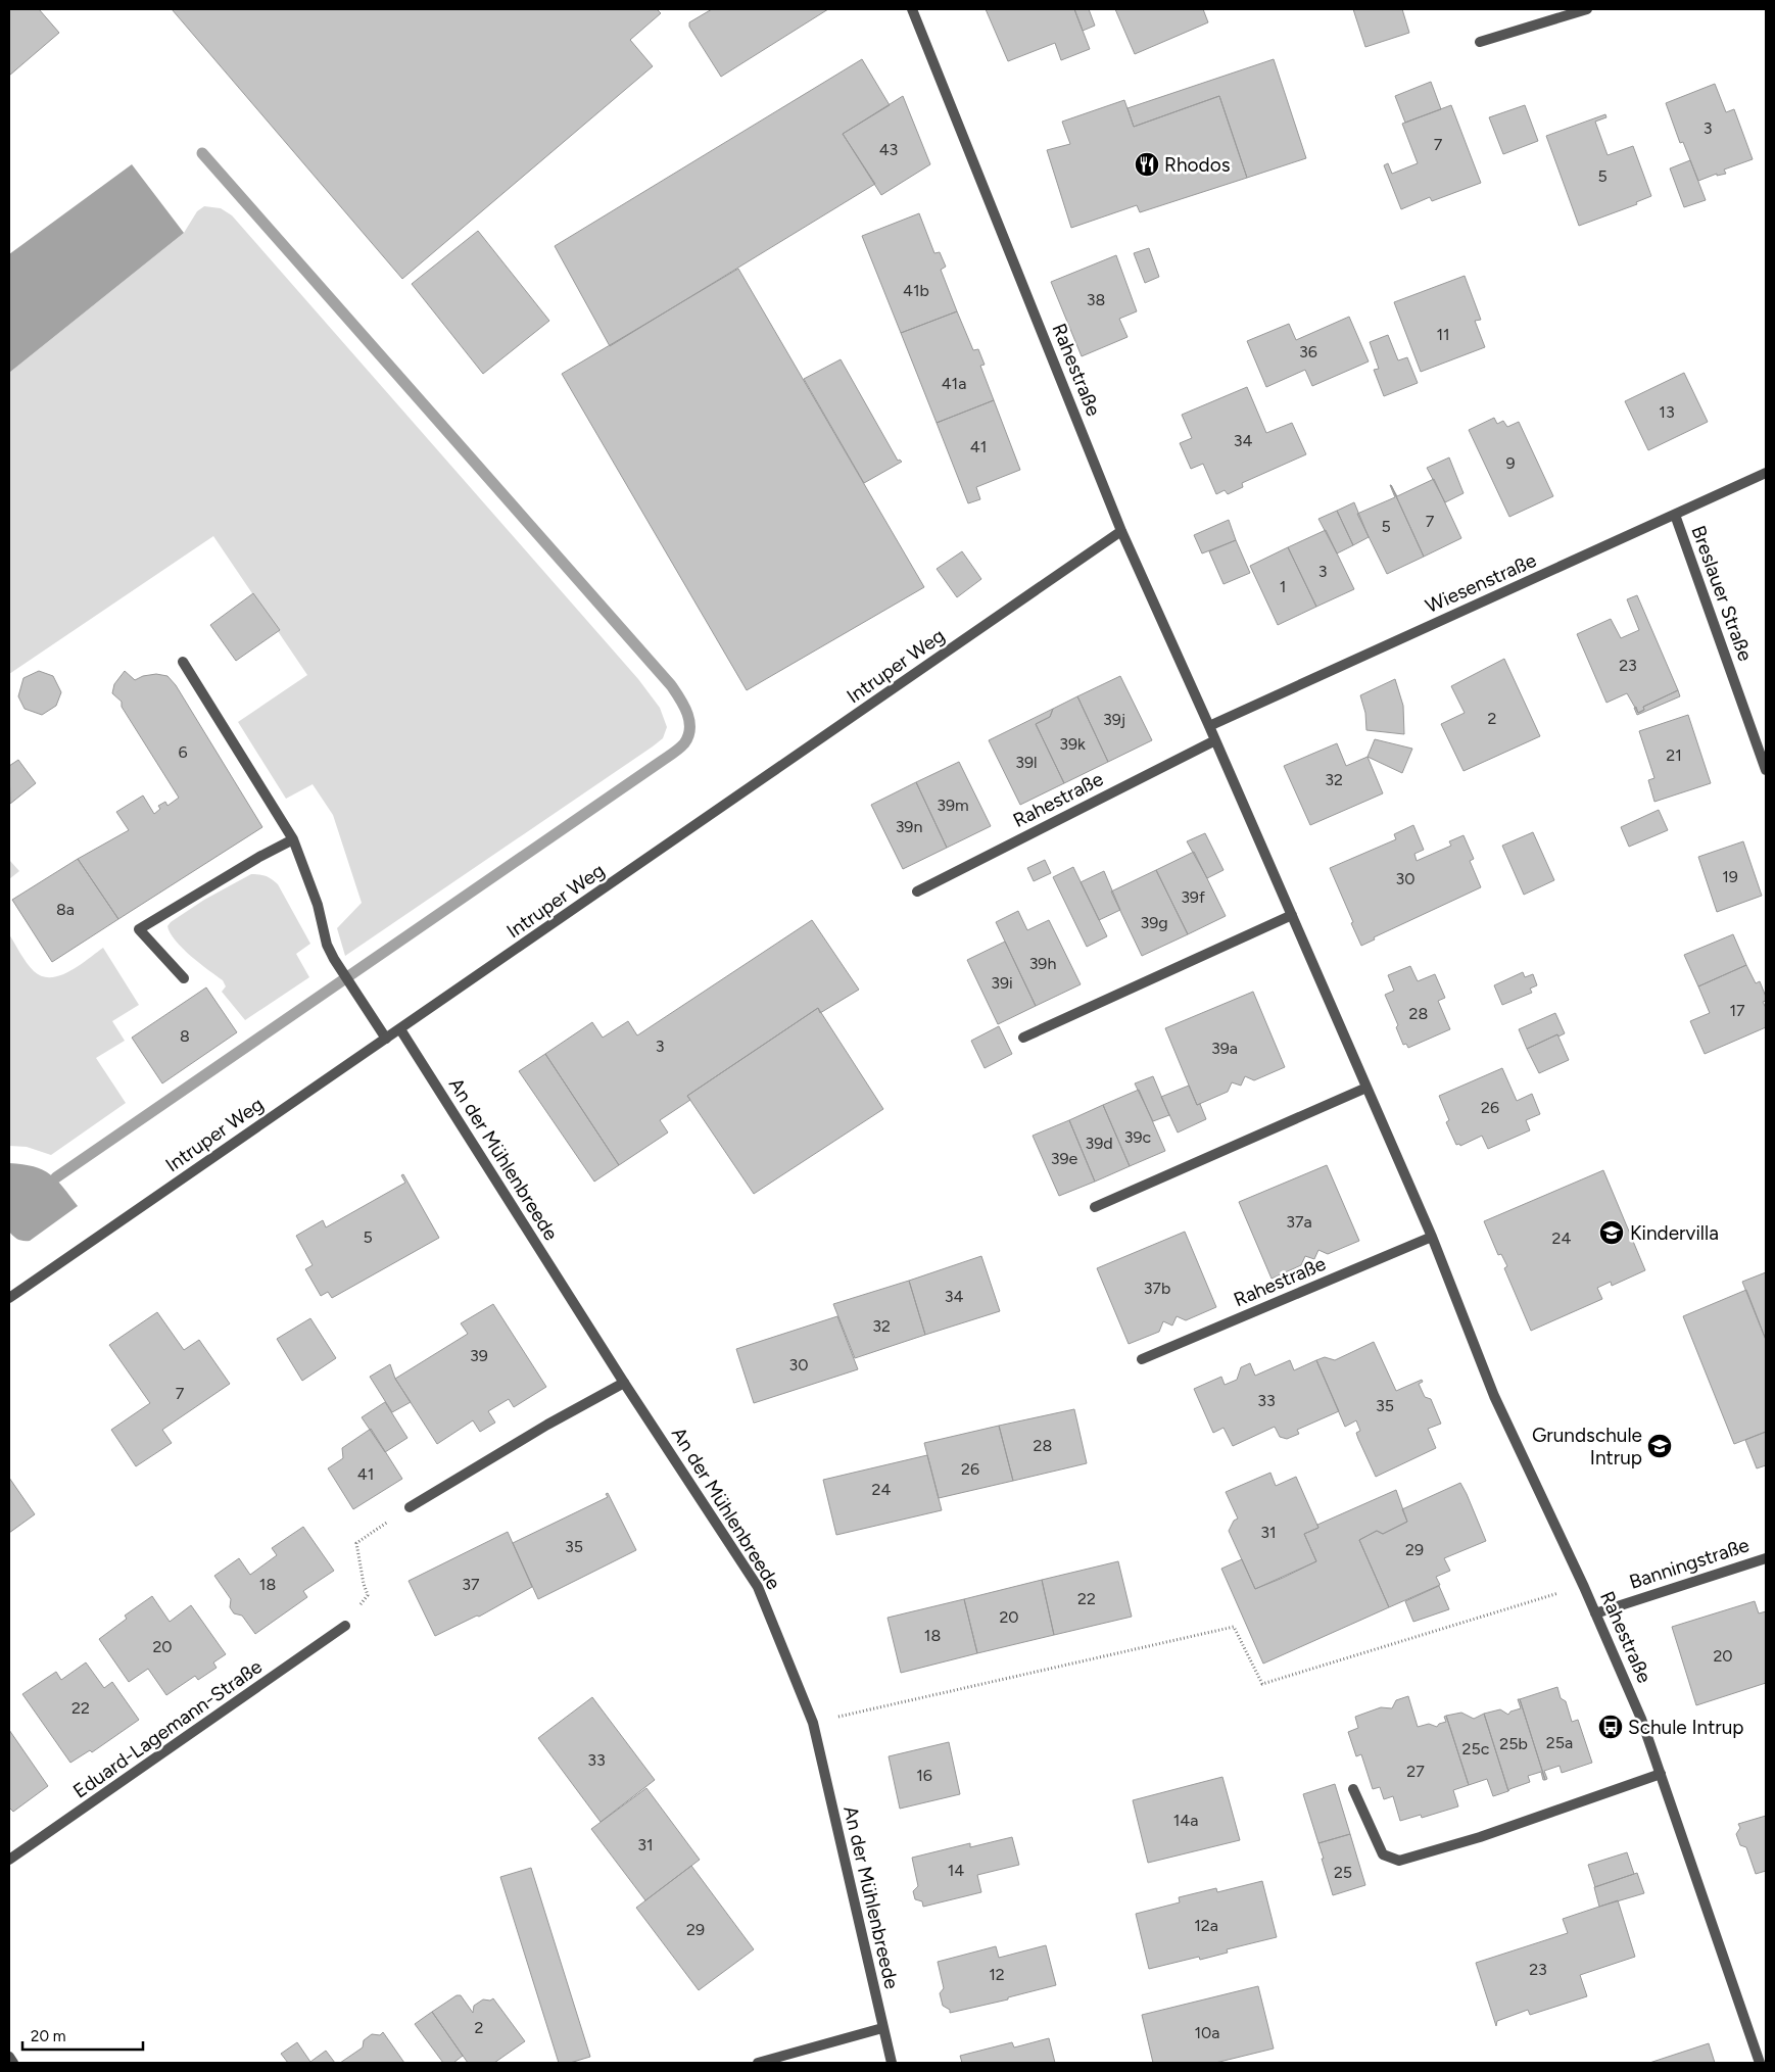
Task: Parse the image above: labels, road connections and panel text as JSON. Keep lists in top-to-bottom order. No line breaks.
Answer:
{"streets":{"street":["Rahestraße","Wiesenstraße","Breslauer Straße","Intruper Weg","An der Mühlenbreede","Banningstraße","Eduard-Lagemann-Straße"]},"crossings":[["Rahestraße","Wiesenstraße"],["Rahestraße","Intruper Weg"],["Rahestraße","Banningstraße"],["Wiesenstraße","Breslauer Straße"],["Intruper Weg","An der Mühlenbreede"]],"places":{"restaurant":["Rhodos"],"school or university":["Kindervilla","Grundschule Intrup"],"bus stop":["Schule Intrup"]},"house_numbers":["3","7","43","5","41b","38","11","36","41a","13","34","41","9","7","5","3","1","23","2","39j","39k","6","21","39l","32","39m","39n","19","30","39f","8a","39g","39h","39i","17","28","8","3","39a","26","39c","39d","39e","37a","5","24","37b","34","32","39","30","7","33","35","28","26","41","24","31","35","29","18","37","22","20","18","20","20","22","25a","25b","25c","33","27","16","14a","31","14","25","12a","29","23","12","2","10a"],"scale_bar":"20 m"}
